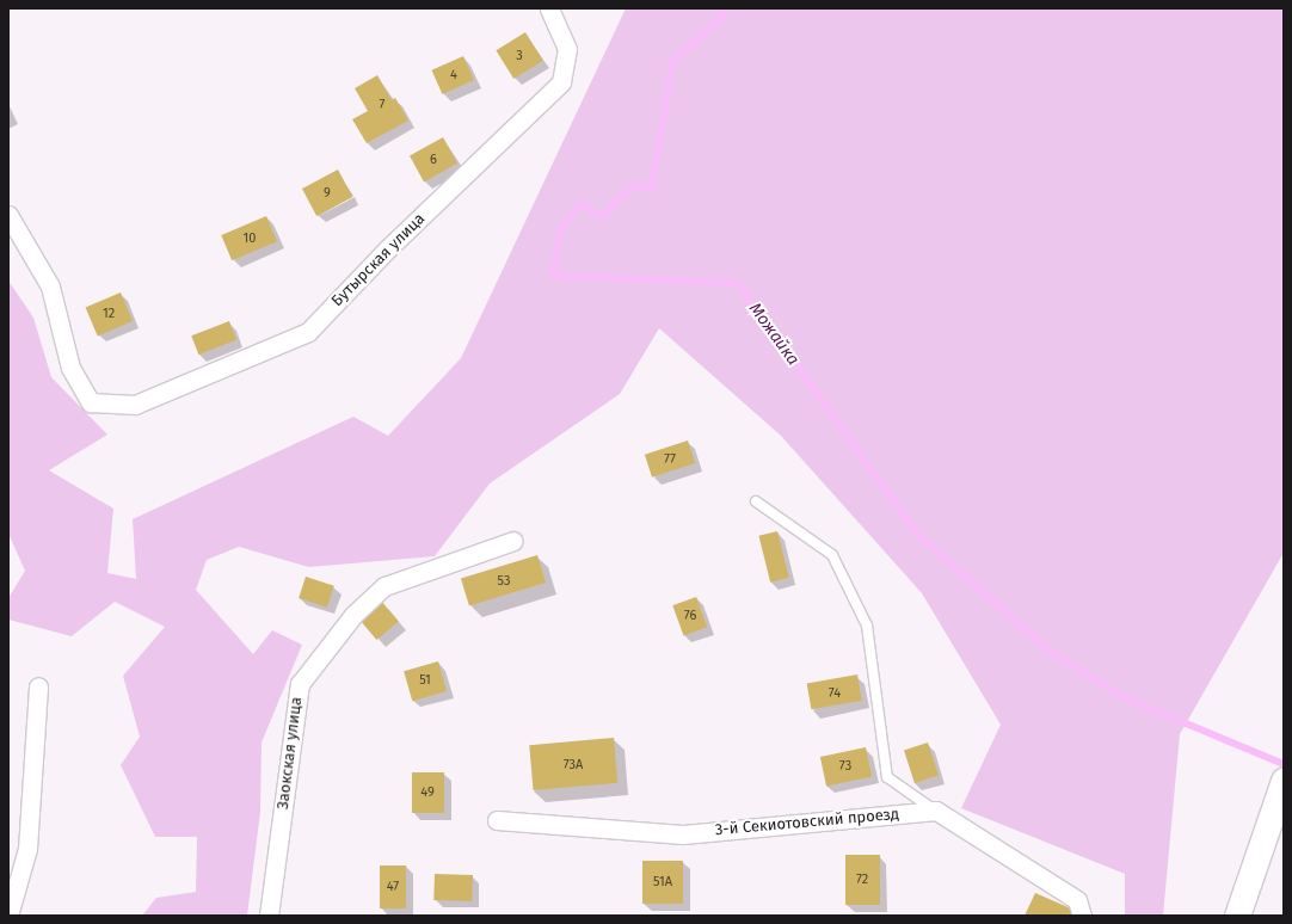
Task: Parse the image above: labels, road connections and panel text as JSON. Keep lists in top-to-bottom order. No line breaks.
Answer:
{"streets":{"street":["Бутырская улица","Заокская улица","3-й Секиотовский проезд"]},"water":["Можайка"],"house_numbers":["3","4","7","6","9","10","12","77","53","76","51","74","73А","73","49","72","51А","47"]}
